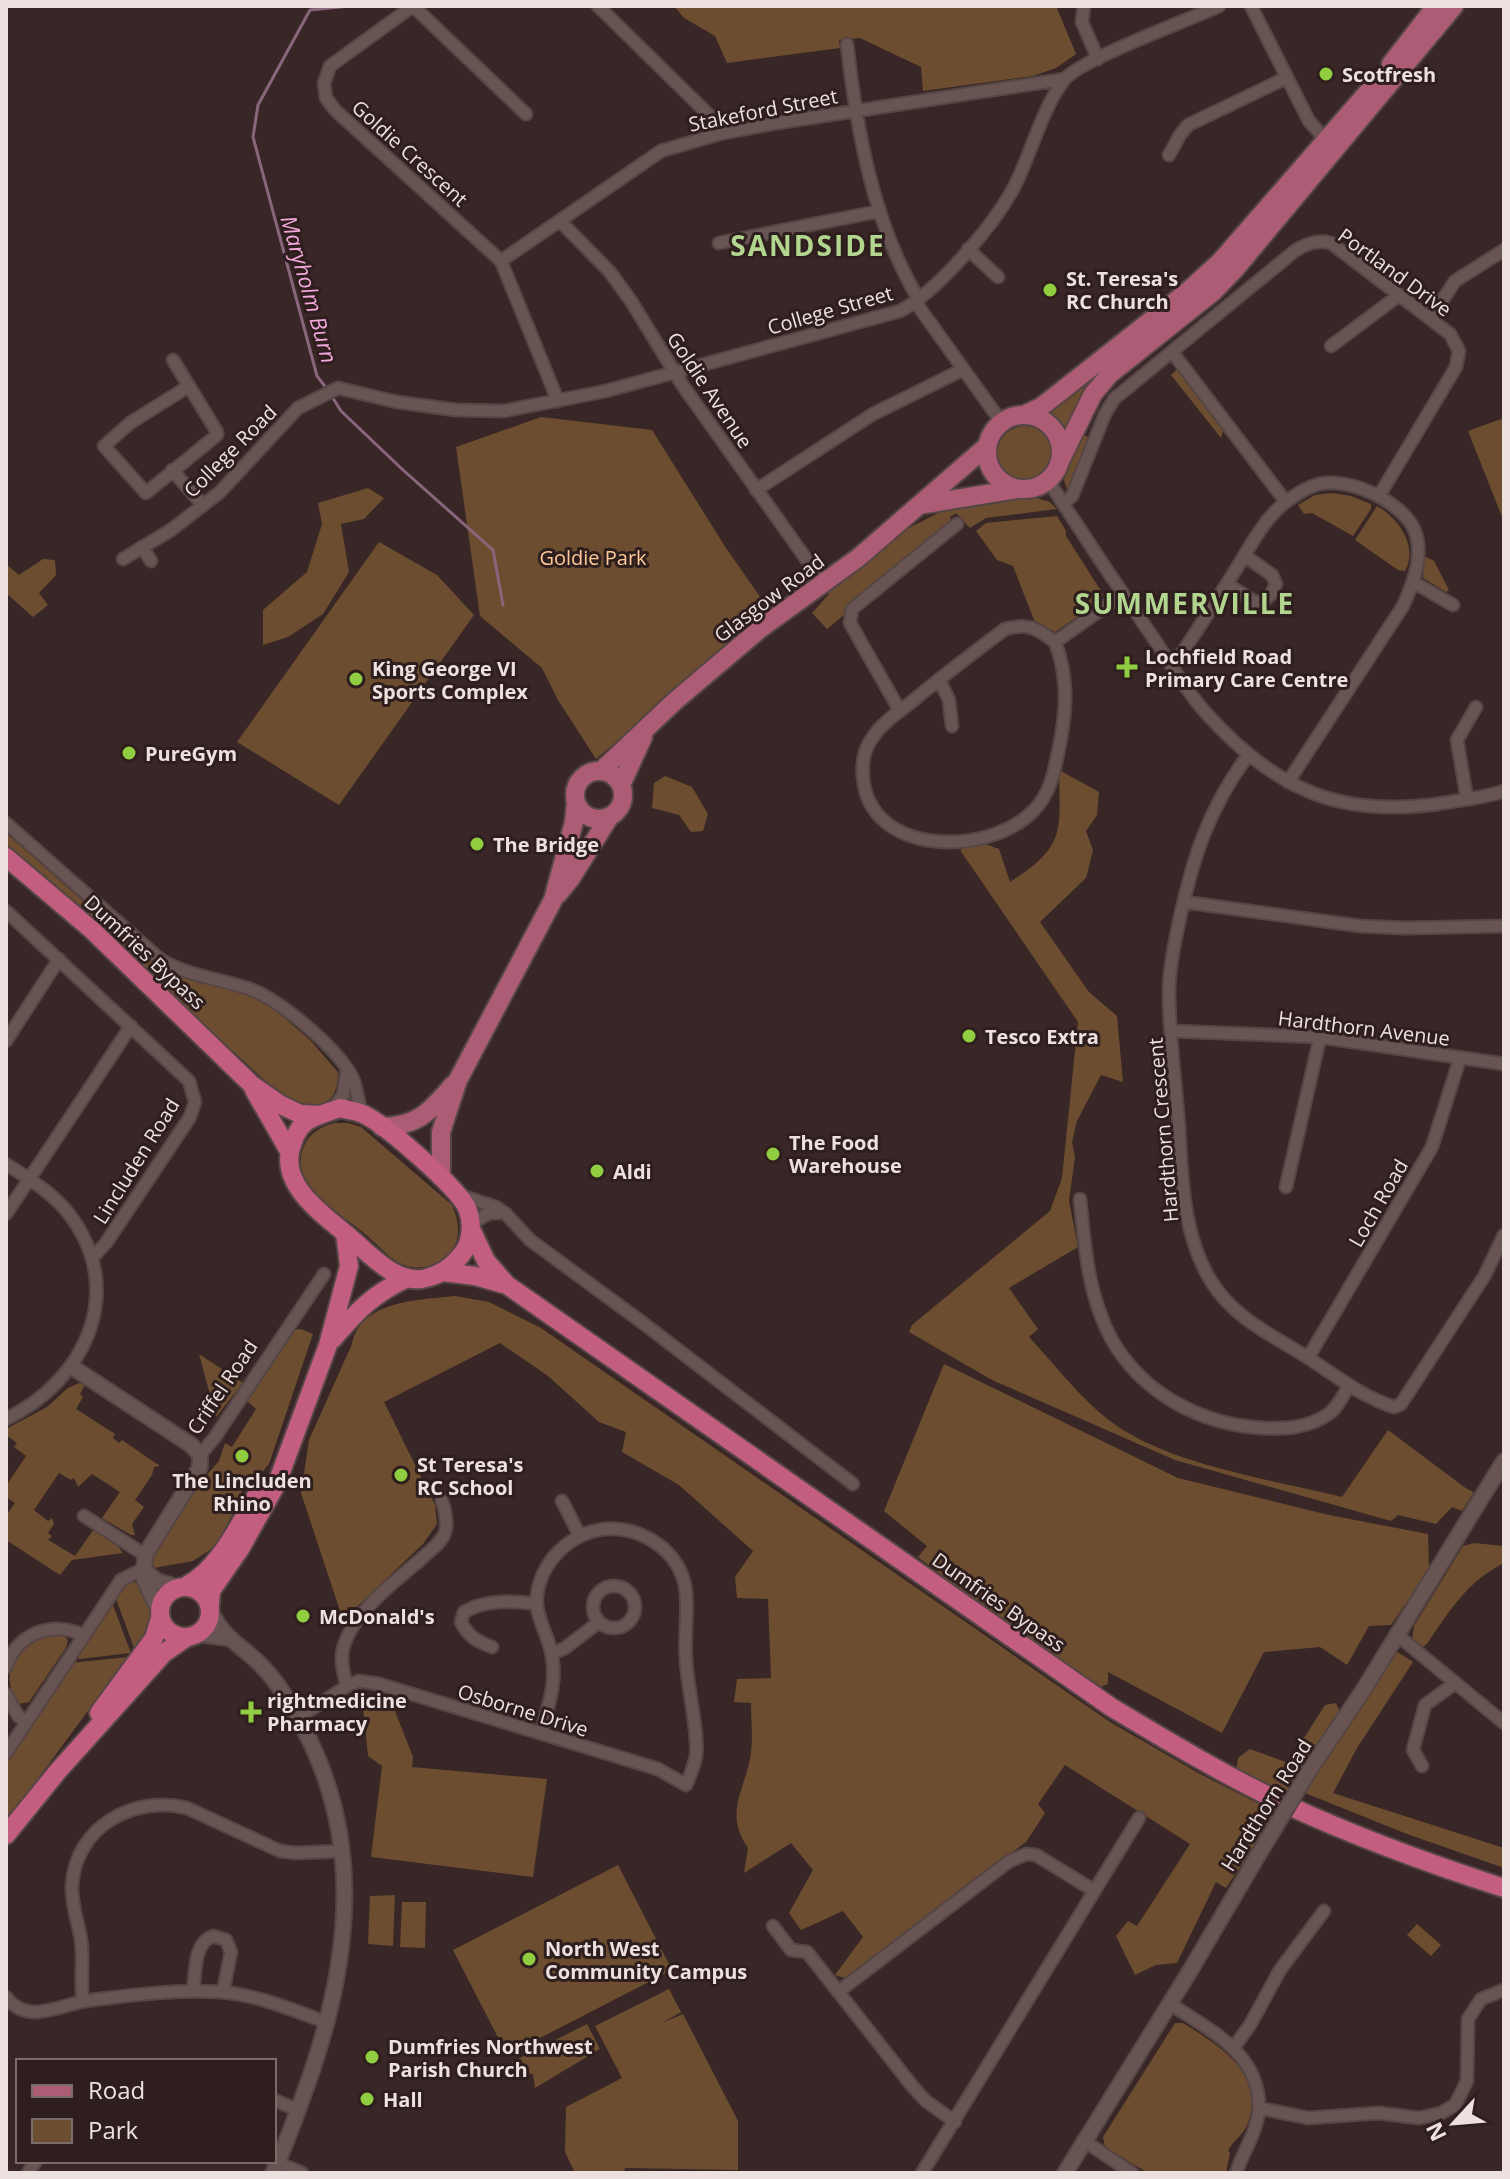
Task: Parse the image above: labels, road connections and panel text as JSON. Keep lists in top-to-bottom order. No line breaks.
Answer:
{"streets":{"highway":["Dumfries Bypass"],"main road":["Glasgow Road"],"street":["Stakeford Street","Goldie Crescent","Portland Drive","College Street","Goldie Avenue","College Road","Hardthorn Avenue","Hardthorn Crescent","Lincluden Road","Loch Road","Criffel Road","Osborne Drive","Hardthorn Road"]},"crossings":[["Stakeford Street","Goldie Crescent"],["Stakeford Street","College Street"],["Stakeford Street","Goldie Avenue"],["College Street","Goldie Avenue"],["College Street","College Road"],["Goldie Avenue","Glasgow Road"],["Hardthorn Avenue","Hardthorn Crescent"],["Hardthorn Avenue","Loch Road"],["Hardthorn Crescent","Loch Road"]],"districts":["SANDSIDE","SUMMERVILLE"],"water":["Maryholm Burn"],"parks":["Goldie Park"],"places":{"other":["Scotfresh","St. Teresa's RC Church","King George VI Sports Complex","PureGym","The Bridge","Tesco Extra","The Food Warehouse","Aldi","The Lincluden Rhino","St Teresa's RC School","McDonald's","North West Community Campus","Dumfries Northwest Parish Church","Hall"],"health":["Lochfield Road Primary Care Centre","rightmedicine Pharmacy"]},"legend":["Road","Park"],"north":"bottom left"}
